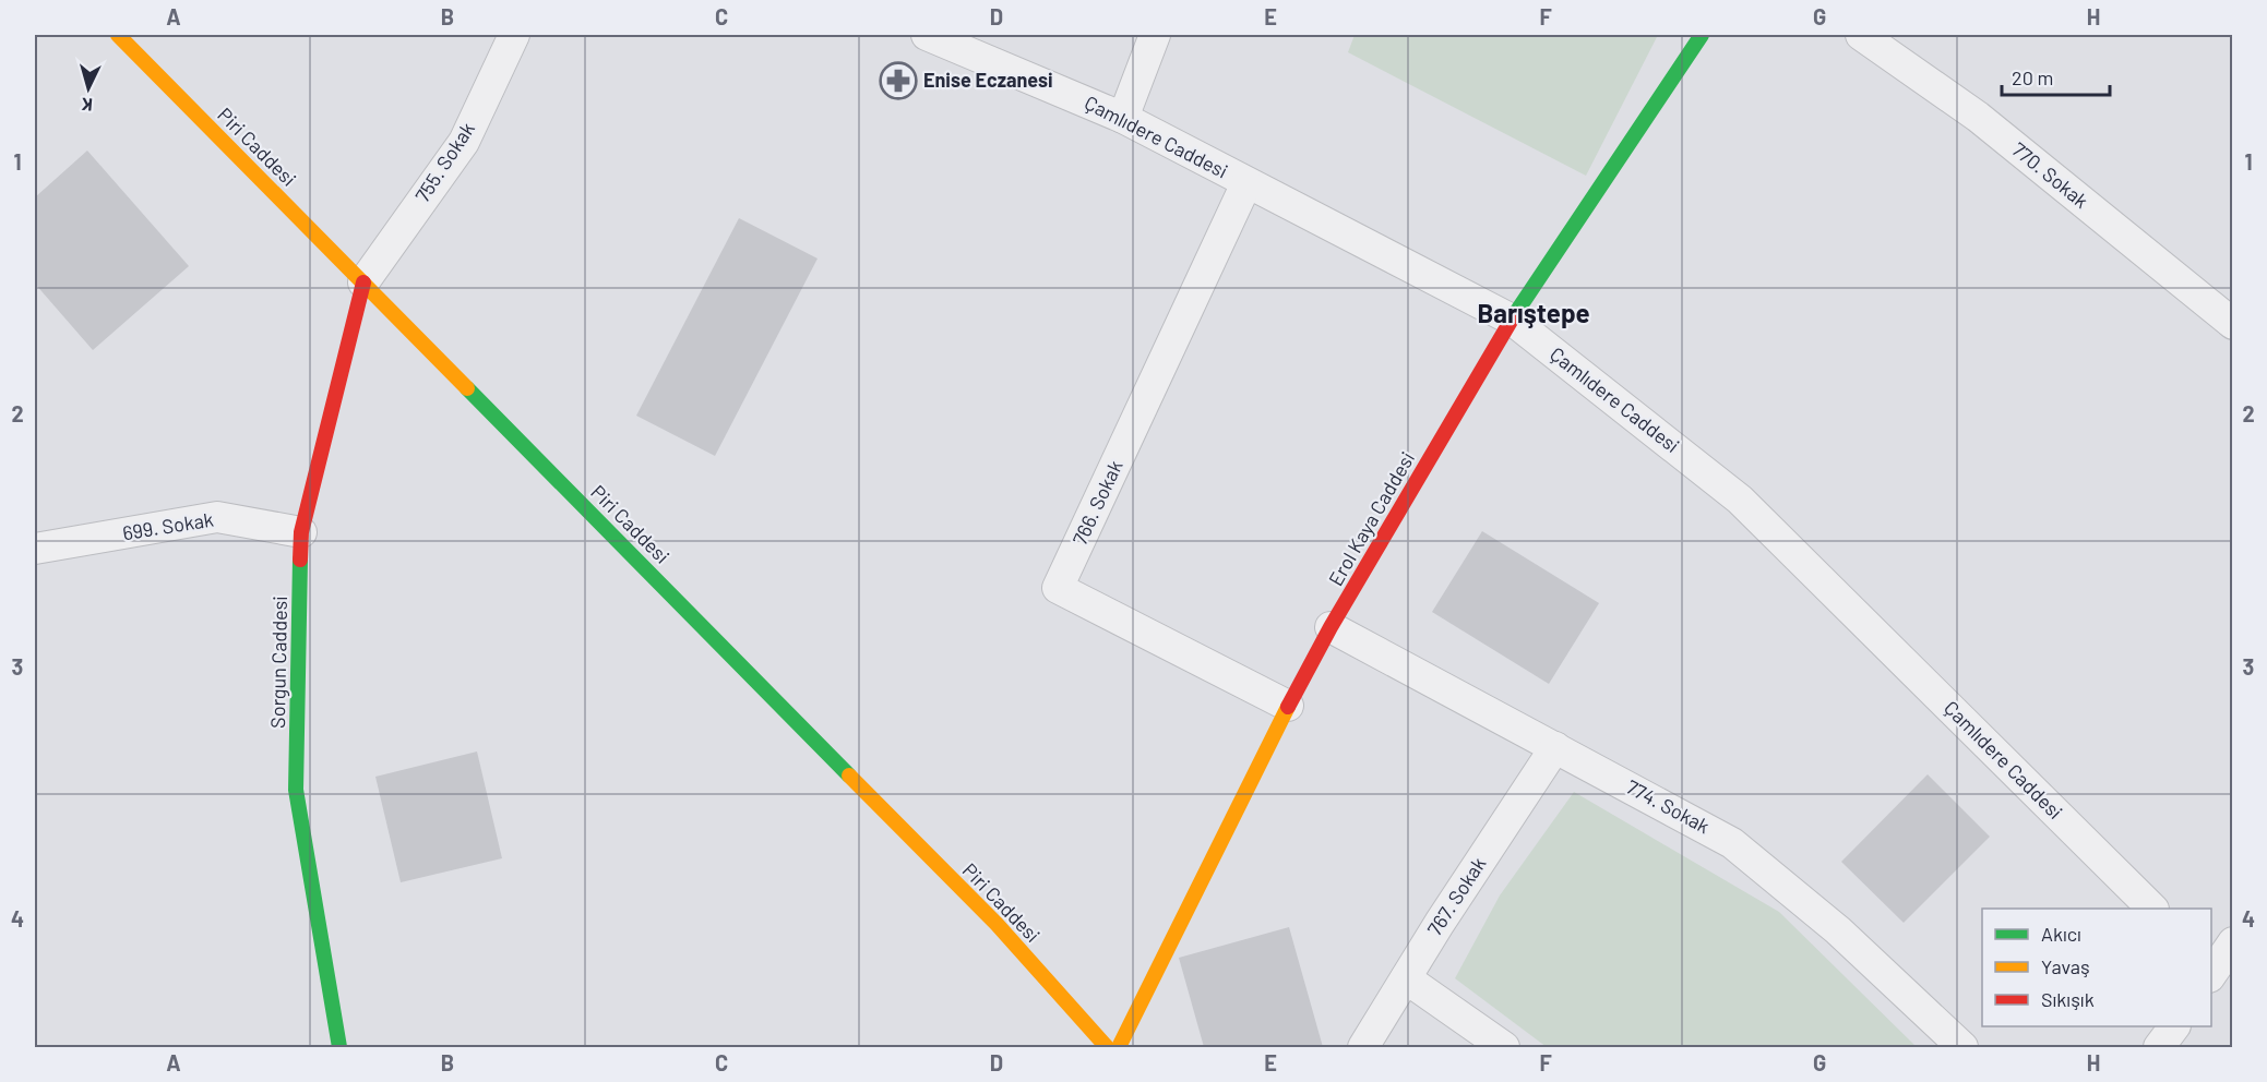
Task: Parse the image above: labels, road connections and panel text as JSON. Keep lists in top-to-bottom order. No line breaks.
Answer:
{"streets":{"street":["Çamlıdere Caddesi","Piri Caddesi","755. Sokak","770. Sokak","766. Sokak","Erol Kaya Caddesi","699. Sokak","Sorgun Caddesi","774. Sokak","767. Sokak"]},"crossings":[["Çamlıdere Caddesi","766. Sokak"],["Çamlıdere Caddesi","Erol Kaya Caddesi"],["Piri Caddesi","755. Sokak"],["Piri Caddesi","Sorgun Caddesi"],["755. Sokak","Sorgun Caddesi"],["766. Sokak","Erol Kaya Caddesi"],["Erol Kaya Caddesi","774. Sokak"],["699. Sokak","Sorgun Caddesi"],["774. Sokak","767. Sokak"]],"districts":["Barıştepe"],"places":{"pharmacy":["Enise Eczanesi"]},"legend":["Akıcı","Yavaş","Sıkışık"],"scale_bar":"20 m","north":"bottom","grid":{"columns":["A","B","C","D","E","F","G","H"],"rows":["1","2","3","4"]}}
